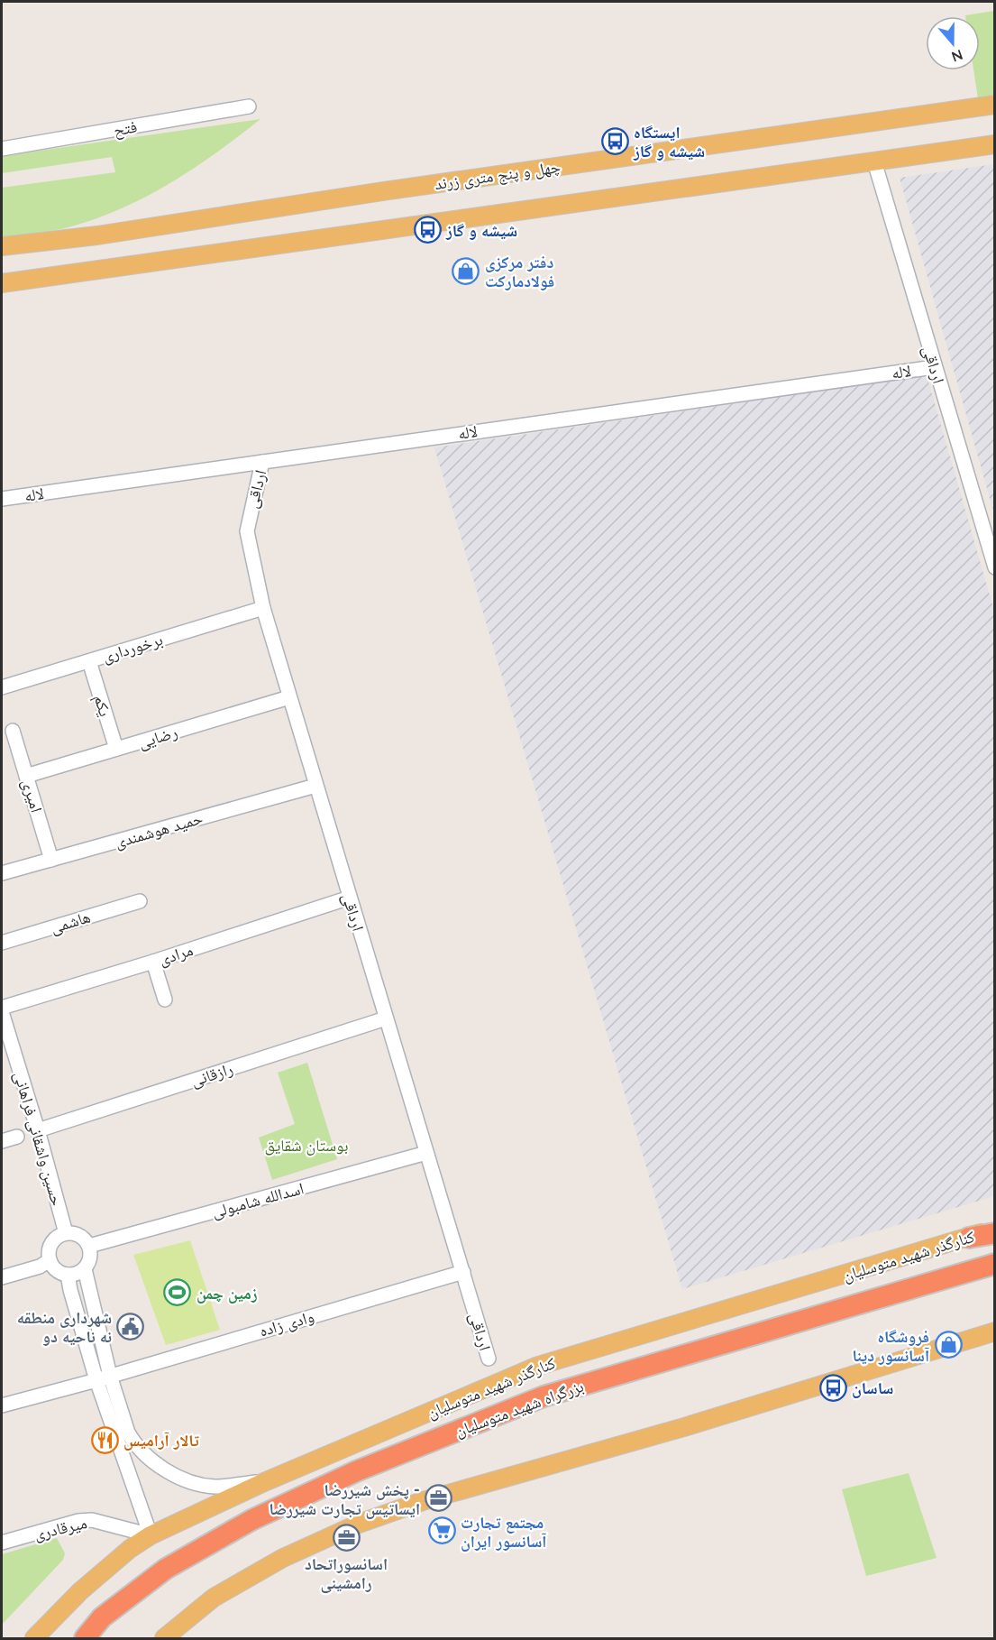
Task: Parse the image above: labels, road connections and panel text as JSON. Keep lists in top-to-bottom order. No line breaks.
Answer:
{"streets":{"highway":["بزرگراه شهید متوسلیان"],"main road":["چهل و پنج متری زرند","کنارگذر شهید متوسلیان"],"street":["فتح","ارداقی","لاله","برخورداری","یکم","رضایی","امیری","حمید هوشمندی","هاشمی","مرادی","رازقانی","حسین واشقانی فراهانی","اسدالله شامبولی","وادی زاده","میرقادری"]},"crossings":[["ارداقی","لاله"],["ارداقی","برخورداری"],["ارداقی","رضایی"],["ارداقی","حمید هوشمندی"],["ارداقی","مرادی"],["ارداقی","رازقانی"],["ارداقی","اسدالله شامبولی"],["ارداقی","وادی زاده"],["برخورداری","یکم"],["یکم","رضایی"],["رضایی","امیری"],["امیری","حمید هوشمندی"],["رازقانی","حسین واشقانی فراهانی"],["حسین واشقانی فراهانی","اسدالله شامبولی"],["کنارگذر شهید متوسلیان","میرقادری"]],"parks":["بوستان شقایق"],"places":{"bus stop":["ایستگاه شیشه و گاز","شیشه و گاز","ساسان"],"shop":["دفتر مرکزی فولادمارکت","فروشگاه آسانسور دینا"],"sports":["زمین چمن"],"public building":["شهرداری منطقه نه ناحیه دو"],"restaurant":["تالار آرامیس"],"office":["پخش شیررضا - ایساتیس تجارت شیررضا","اسانسوراتحاد رامشینی"],"supermarket":["مجتمع تجارت آسانسور ایران"]},"north":"bottom"}
